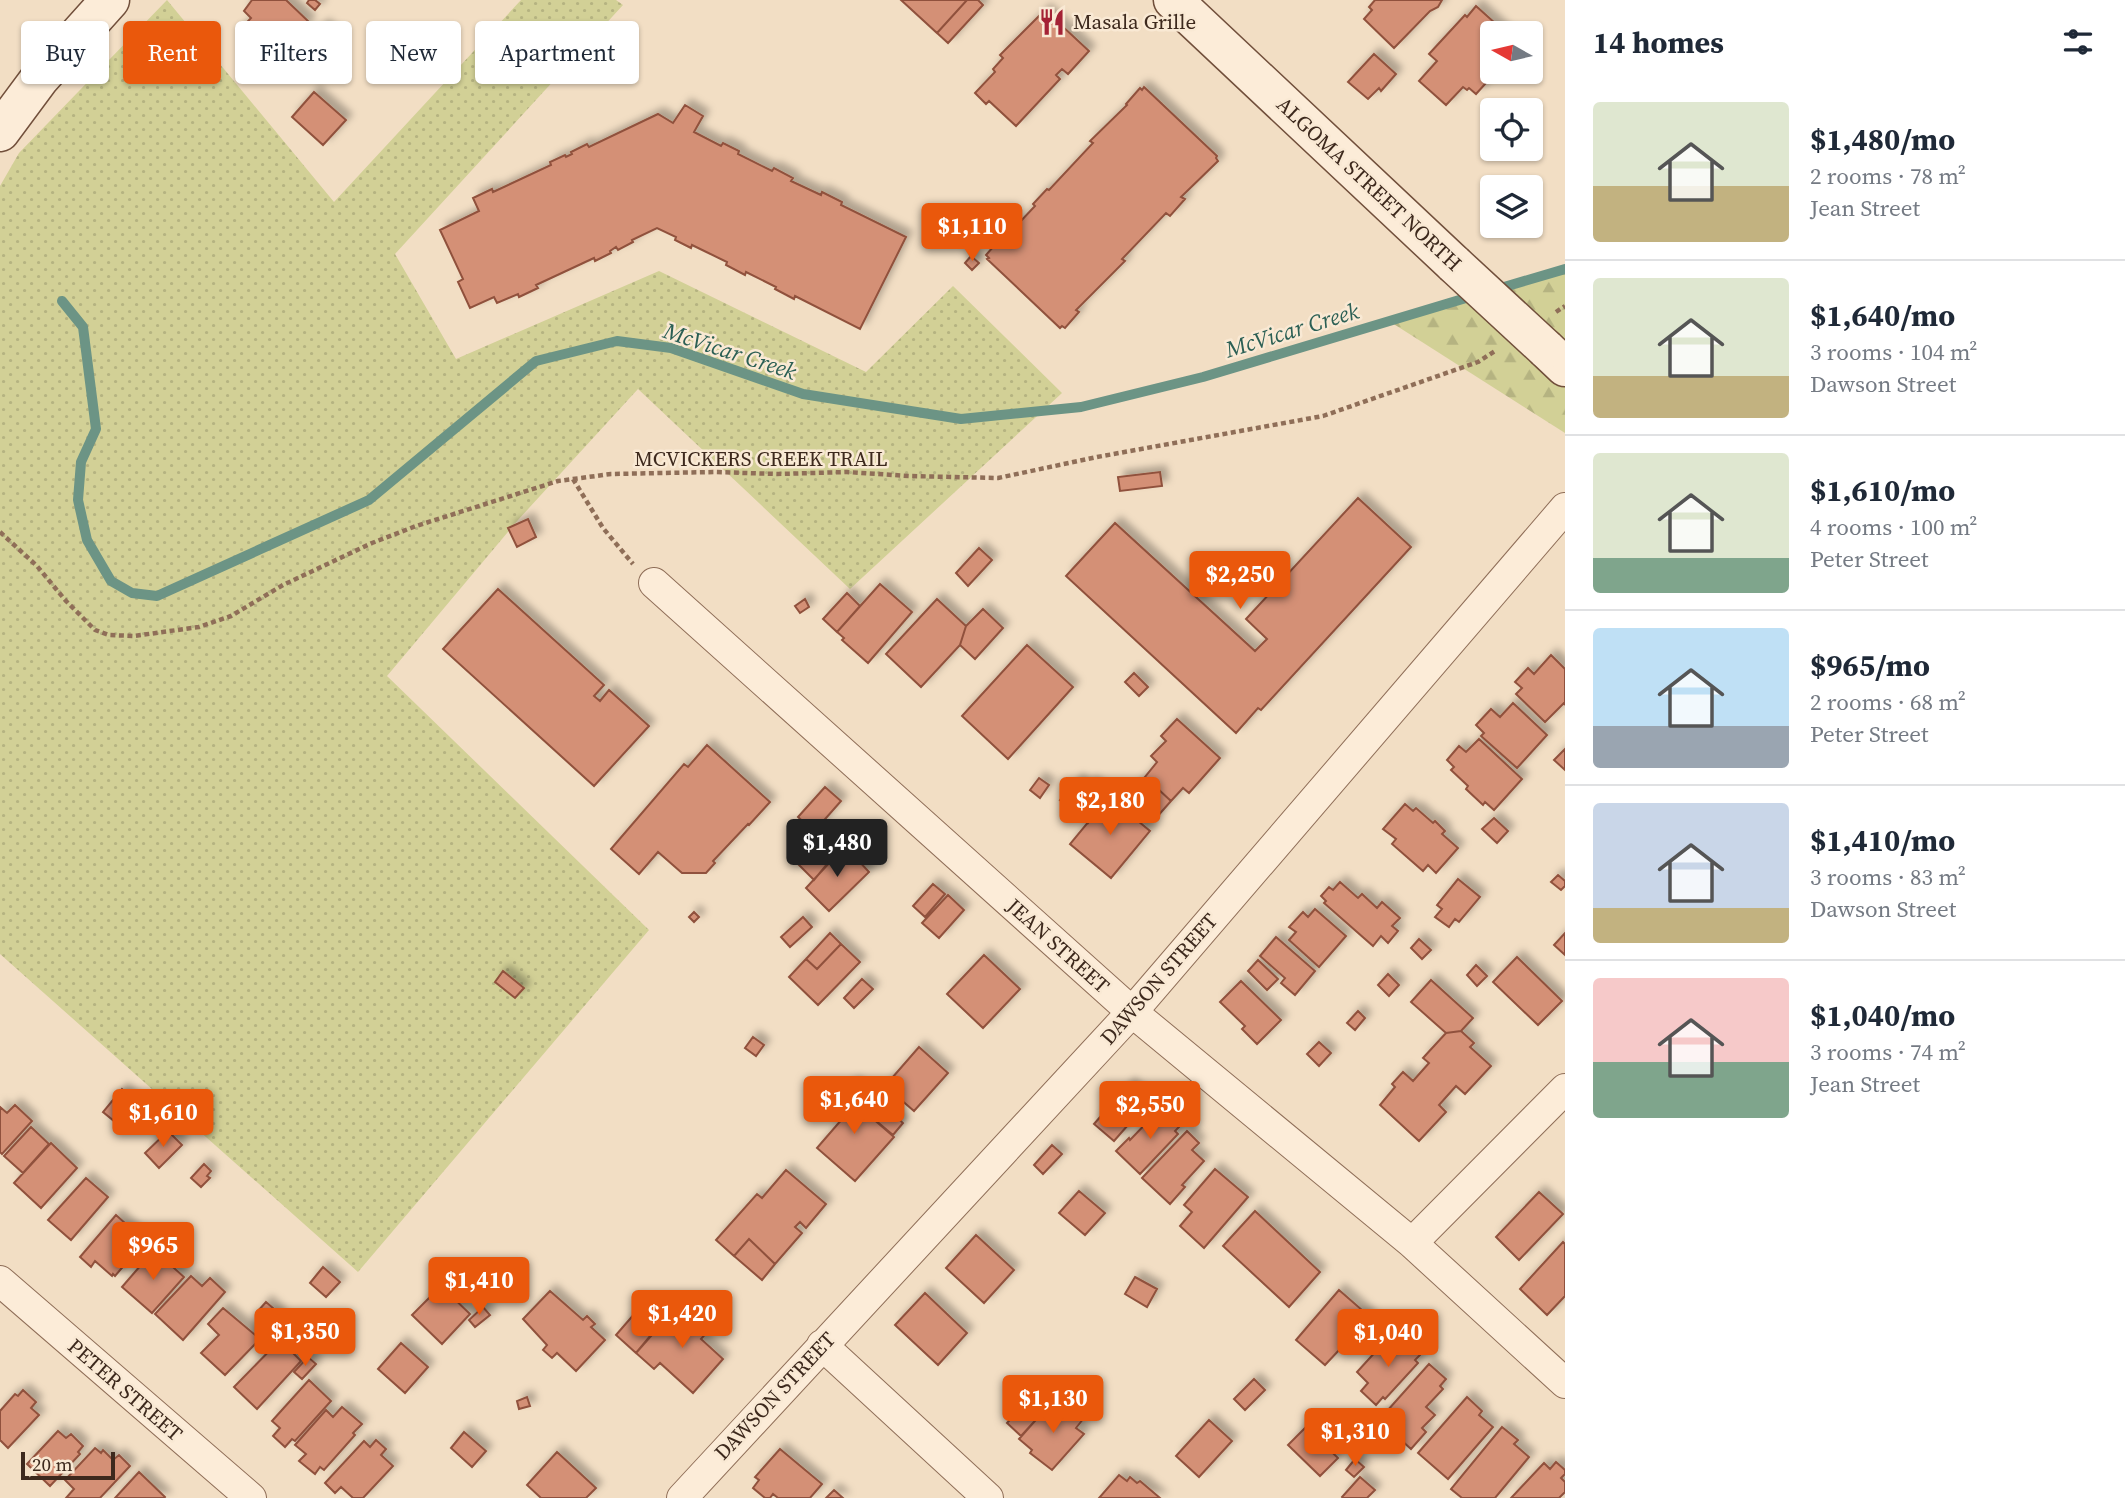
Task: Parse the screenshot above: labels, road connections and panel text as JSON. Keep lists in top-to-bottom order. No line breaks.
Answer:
{"streets":{"street":["ALGOMA STREET NORTH","JEAN STREET","DAWSON STREET","PETER STREET"],"path":["MCVICKERS CREEK TRAIL"]},"crossings":[["JEAN STREET","DAWSON STREET"]],"water":["McVicar Creek"],"places":{"restaurant":["Masala Grille"]},"scale_bar":"20 m","north":"left","page":{"heading":"14 homes","chip":["Buy","Rent","Filters","New","Apartment"],"list":[{"name":"$1,480/mo","note":"2 rooms · 78 m² · Jean Street"},{"name":"$1,640/mo","note":"3 rooms · 104 m² · Dawson Street"},{"name":"$1,610/mo","note":"4 rooms · 100 m² · Peter Street"},{"name":"$965/mo","note":"2 rooms · 68 m² · Peter Street"},{"name":"$1,410/mo","note":"3 rooms · 83 m² · Dawson Street"},{"name":"$1,040/mo","note":"3 rooms · 74 m² · Jean Street"}],"price":["$1,110","$2,250","$2,180","$1,480","$1,640","$2,550","$1,610","$965","$1,410","$1,420","$1,350","$1,040","$1,130","$1,310"],"scale":"20 m"}}
